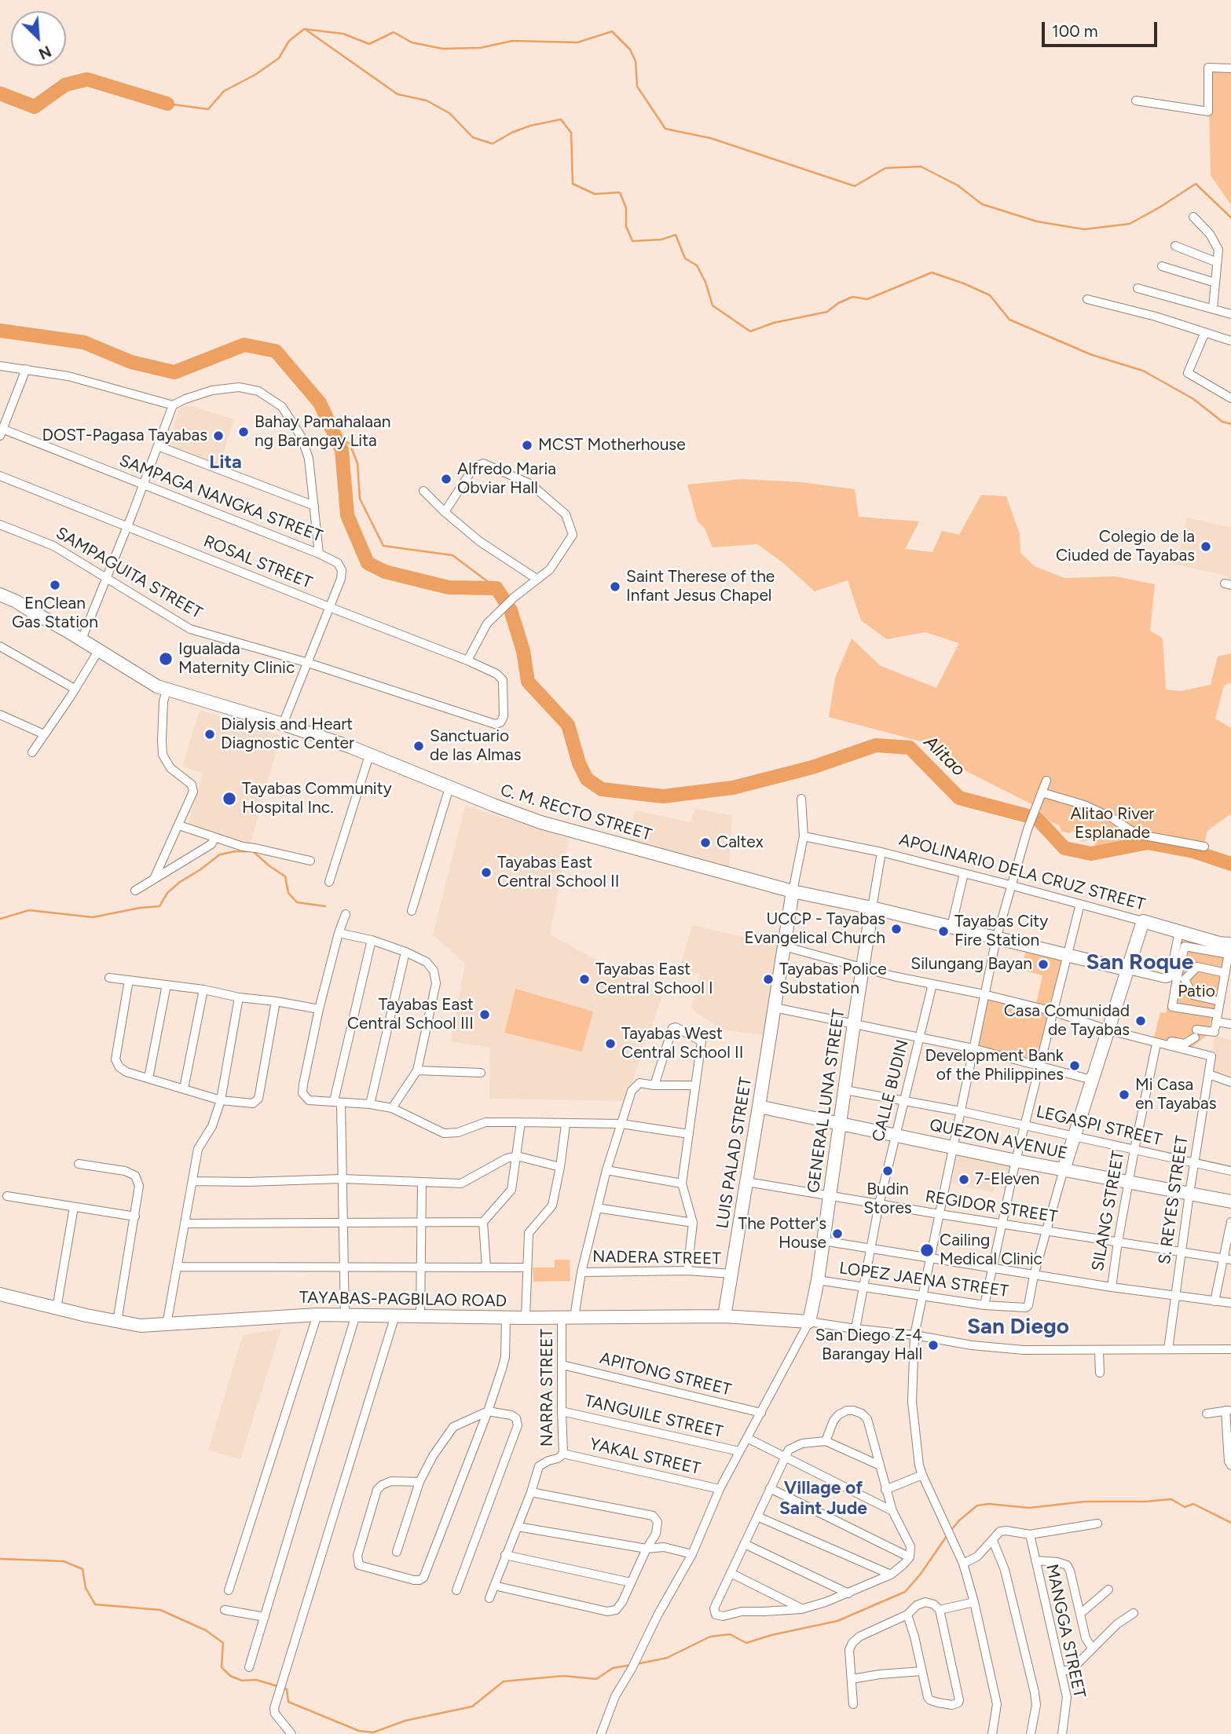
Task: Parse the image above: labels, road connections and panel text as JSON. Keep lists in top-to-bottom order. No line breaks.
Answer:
{"streets":{"main road":["C. M. RECTO STREET","APOLINARIO DELA CRUZ STREET","GENERAL LUNA STREET","QUEZON AVENUE","LUIS PALAD STREET","TAYABAS-PAGBILAO ROAD"],"street":["SAMPAGA NANGKA STREET","ROSAL STREET","SAMPAGUITA STREET","CALLE BUDIN","LEGASPI STREET","S. REYES STREET","REGIDOR STREET","SILANG STREET","NADERA STREET","LOPEZ JAENA STREET","APITONG STREET","NARRA STREET","TANGUILE STREET","YAKAL STREET","MANGGA STREET"]},"crossings":[["SAMPAGA NANGKA STREET","ROSAL STREET"],["ROSAL STREET","SAMPAGUITA STREET"],["C. M. RECTO STREET","GENERAL LUNA STREET"],["C. M. RECTO STREET","LUIS PALAD STREET"],["APOLINARIO DELA CRUZ STREET","GENERAL LUNA STREET"],["APOLINARIO DELA CRUZ STREET","LUIS PALAD STREET"],["CALLE BUDIN","LEGASPI STREET"],["CALLE BUDIN","QUEZON AVENUE"],["CALLE BUDIN","REGIDOR STREET"],["CALLE BUDIN","LOPEZ JAENA STREET"],["GENERAL LUNA STREET","LEGASPI STREET"],["GENERAL LUNA STREET","QUEZON AVENUE"],["GENERAL LUNA STREET","REGIDOR STREET"],["GENERAL LUNA STREET","LOPEZ JAENA STREET"],["GENERAL LUNA STREET","TAYABAS-PAGBILAO ROAD"],["LEGASPI STREET","S. REYES STREET"],["LEGASPI STREET","SILANG STREET"],["QUEZON AVENUE","LUIS PALAD STREET"],["QUEZON AVENUE","S. REYES STREET"],["QUEZON AVENUE","SILANG STREET"],["LUIS PALAD STREET","REGIDOR STREET"],["LUIS PALAD STREET","NADERA STREET"],["LUIS PALAD STREET","TAYABAS-PAGBILAO ROAD"],["S. REYES STREET","REGIDOR STREET"],["S. REYES STREET","SILANG STREET"],["REGIDOR STREET","SILANG STREET"],["NADERA STREET","NARRA STREET"],["TAYABAS-PAGBILAO ROAD","NARRA STREET"],["APITONG STREET","NARRA STREET"],["NARRA STREET","TANGUILE STREET"],["NARRA STREET","YAKAL STREET"]],"districts":["Lita","San Roque","San Diego","Village of Saint Jude"],"water":["Alitao"],"parks":["Alitao River Esplanade","Patio"],"places":["Bahay Pamahalaan ng Barangay Lita","DOST-Pagasa Tayabas","MCST Motherhouse","Alfredo Maria Obviar Hall","Colegio de la Ciuded de Tayabas","EnClean Gas Station","Saint Therese of the Infant Jesus Chapel","Igualada Maternity Clinic","Dialysis and Heart Diagnostic Center","Sanctuario de las Almas","Tayabas Community Hospital Inc.","Caltex","Tayabas East Central School II","UCCP - Tayabas Evangelical Church","Tayabas City Fire Station","Silungang Bayan","Tayabas East Central School I","Tayabas Police Substation","Tayabas East Central School III","Casa Comunidad de Tayabas","Tayabas West Central School II","Development Bank of the Philippines","Mi Casa en Tayabas","Budin Stores","7-Eleven","The Potter's House","Cailing Medical Clinic","San Diego Z-4 Barangay Hall"],"scale_bar":"100 m","north":"bottom right"}
